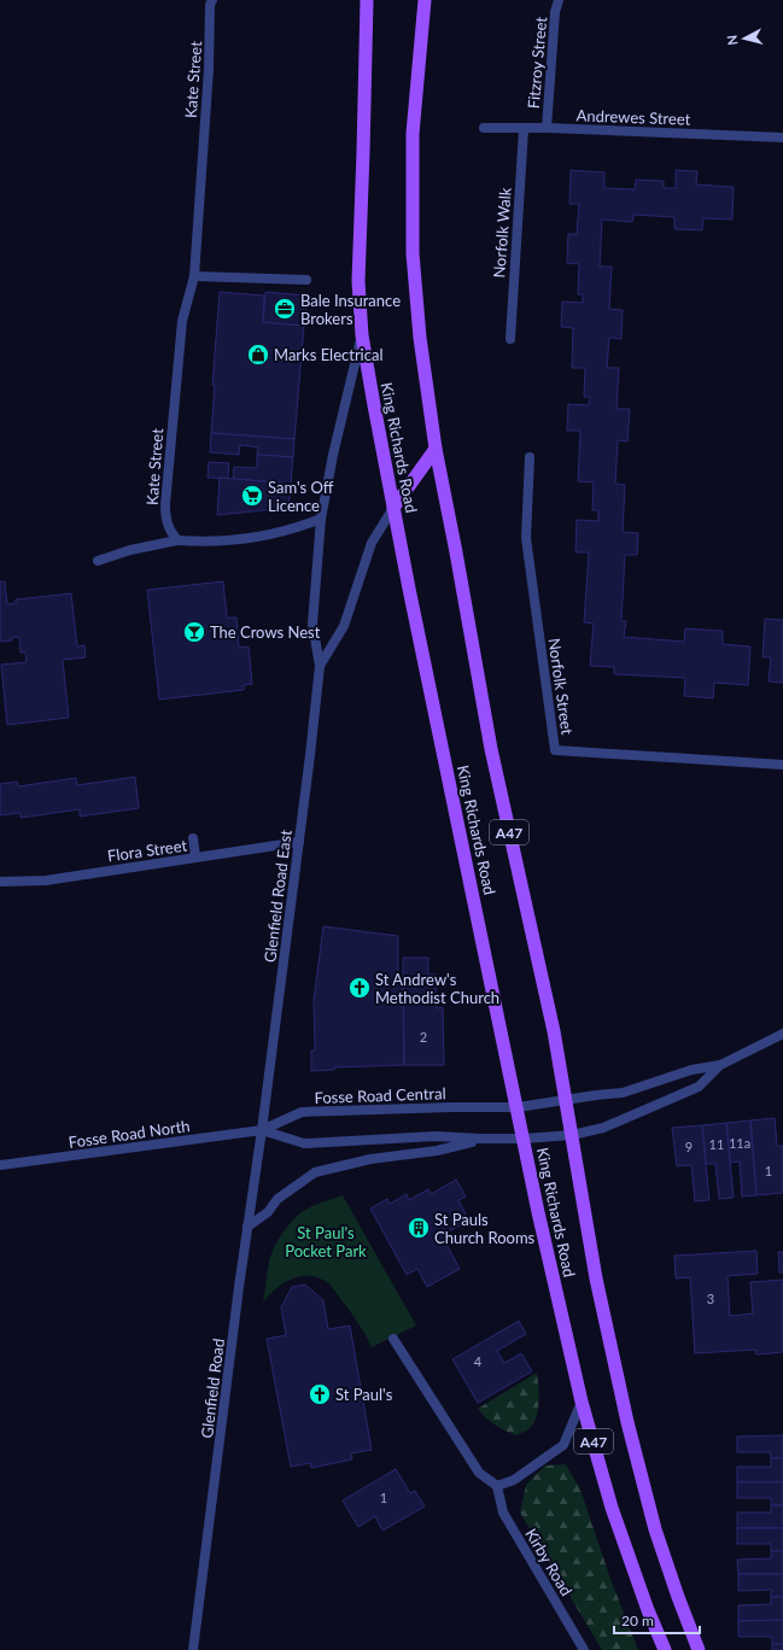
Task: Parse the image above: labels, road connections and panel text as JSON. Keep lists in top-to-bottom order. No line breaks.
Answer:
{"streets":{"main road":["King Richards Road","A47"],"street":["Fitzroy Street","Kate Street","Andrewes Street","Norfolk Walk","Norfolk Street","Flora Street","Glenfield Road East","Fosse Road Central","Fosse Road North","Glenfield Road","Kirby Road"]},"crossings":[["Fitzroy Street","Andrewes Street"],["Andrewes Street","Norfolk Walk"],["King Richards Road","Glenfield Road East"],["King Richards Road","Fosse Road Central"],["Flora Street","Glenfield Road East"],["Glenfield Road East","Fosse Road Central"],["Glenfield Road East","Fosse Road North"],["Glenfield Road East","Glenfield Road"],["Fosse Road Central","Fosse Road North"],["Fosse Road Central","Glenfield Road"],["Fosse Road North","Glenfield Road"]],"parks":["St Paul's Pocket Park"],"places":{"office":["Bale Insurance Brokers"],"shop":["Marks Electrical"],"supermarket":["Sam's Off Licence"],"bar":["The Crows Nest"],"church":["St Andrew's Methodist Church","St Paul's"],"building":["St Pauls Church Rooms"]},"house_numbers":["2","11a","11","9","1","3","4","1"],"scale_bar":"20 m","north":"left"}
